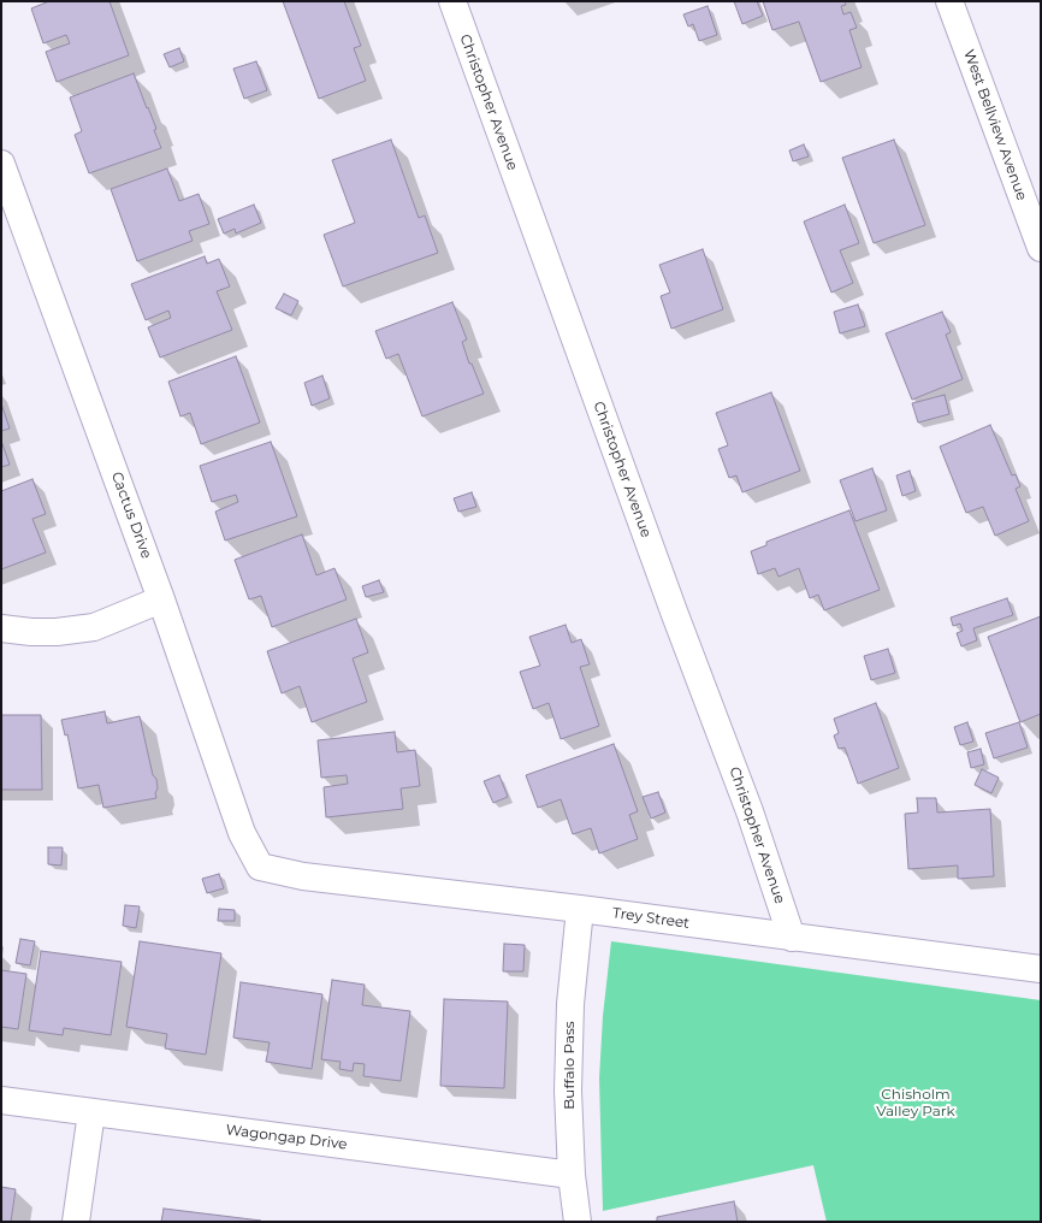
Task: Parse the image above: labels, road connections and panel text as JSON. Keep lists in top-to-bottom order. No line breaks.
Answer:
{"streets":{"street":["Christopher Avenue","West Bellview Avenue","Cactus Drive","Trey Street","Buffalo Pass","Wagongap Drive"]},"crossings":[["Christopher Avenue","Trey Street"],["Cactus Drive","Trey Street"],["Trey Street","Buffalo Pass"],["Buffalo Pass","Wagongap Drive"]],"parks":["Chisholm Valley Park"]}
